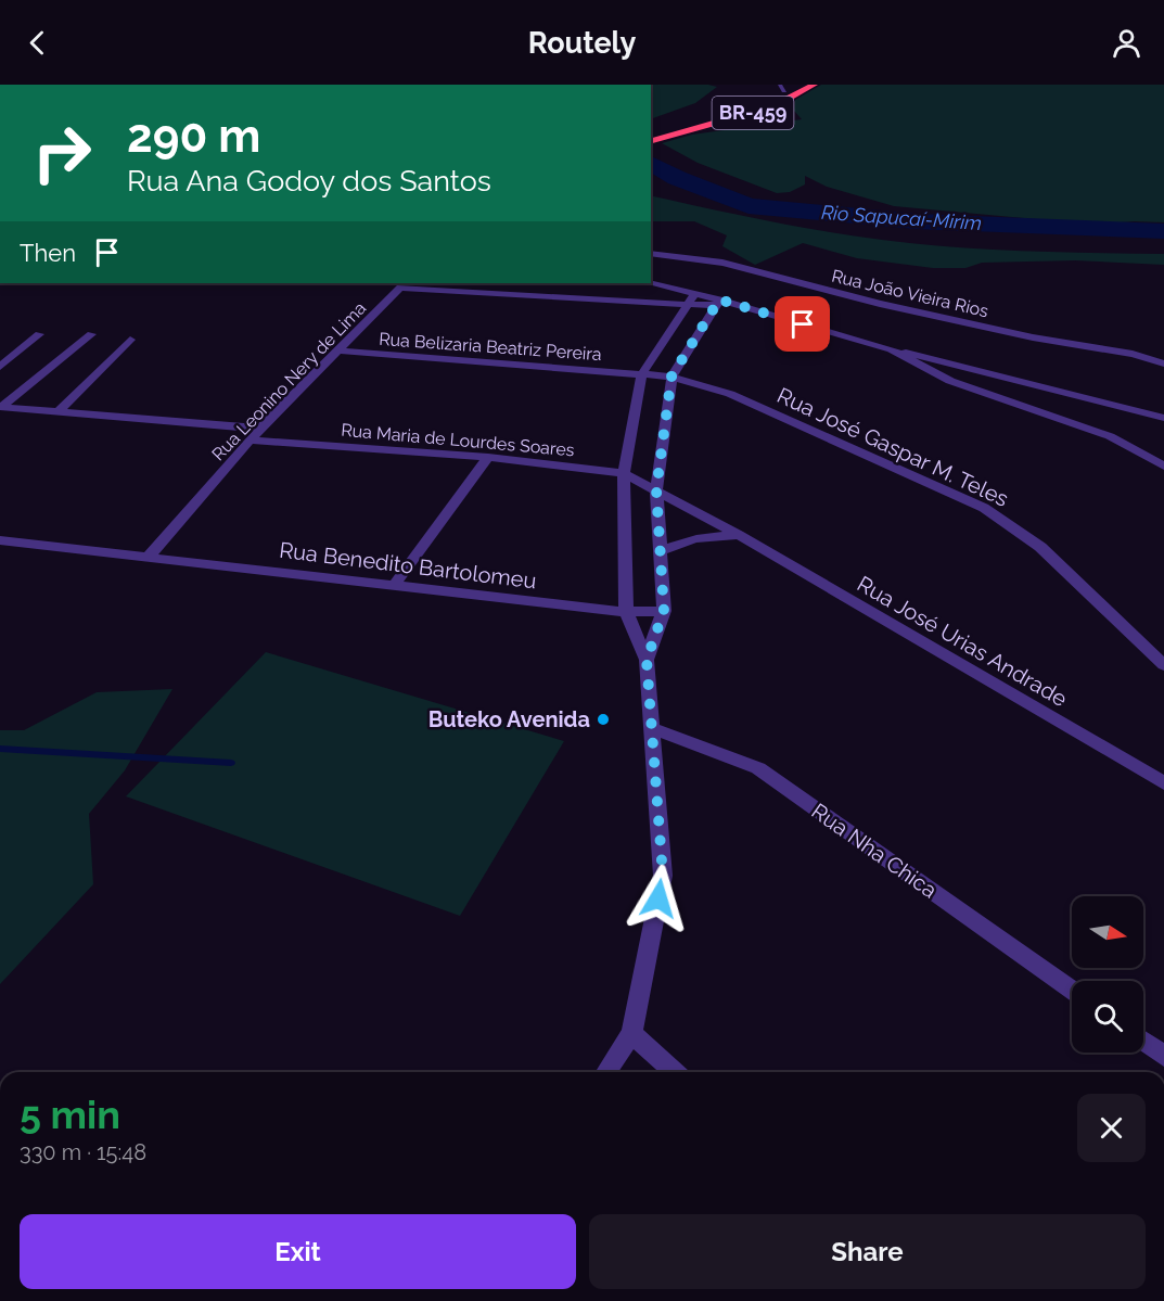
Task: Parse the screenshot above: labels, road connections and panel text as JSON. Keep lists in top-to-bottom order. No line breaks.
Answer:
{"streets":{"highway":["BR-459"],"street":["Rua João Vieira Rios","Rua Belizaria Beatriz Pereira","Rua Leonino Nery de Lima","Rua Maria de Lourdes Soares","Rua José Gaspar M. Teles","Rua Benedito Bartolomeu","Rua José Urias Andrade","Rua Nha Chica"]},"crossings":[["Rua Belizaria Beatriz Pereira","Rua Leonino Nery de Lima"],["Rua Belizaria Beatriz Pereira","Rua José Gaspar M. Teles"],["Rua Leonino Nery de Lima","Rua Maria de Lourdes Soares"],["Rua Leonino Nery de Lima","Rua Benedito Bartolomeu"],["Rua Maria de Lourdes Soares","Rua José Urias Andrade"]],"water":["Rio Sapucaí-Mirim"],"places":["Buteko Avenida"],"north":"right","page":{"header":"Routely","turn":["290 m","Rua Ana Godoy dos Santos"],"then":"Then","heading":["5 min","330 m · 15:48"],"buttons":["Exit","Share"]}}
